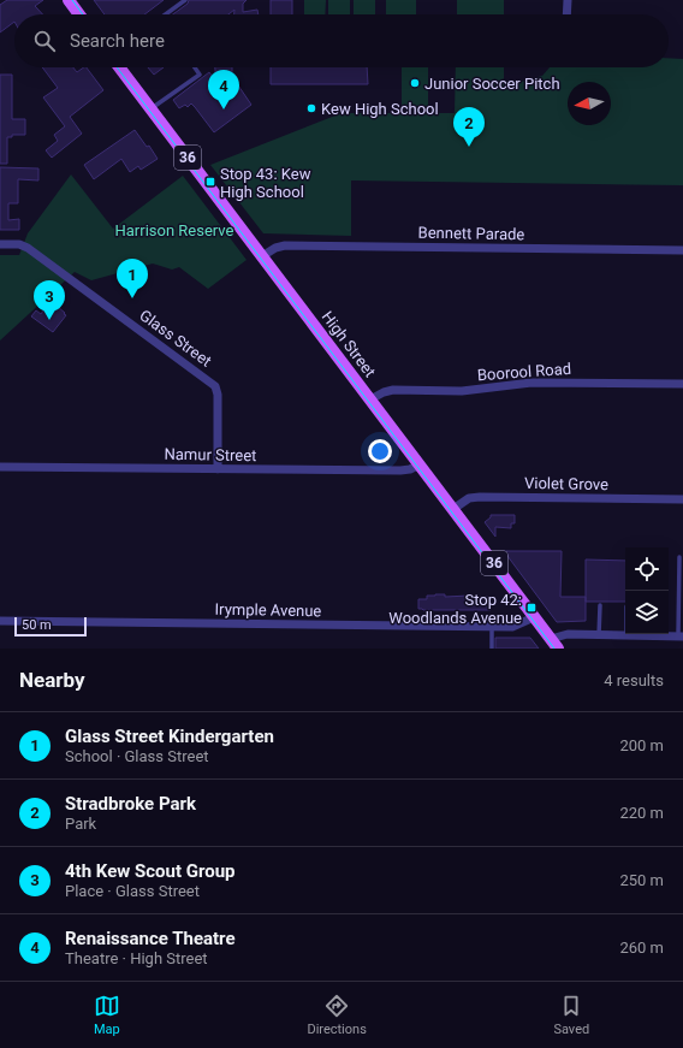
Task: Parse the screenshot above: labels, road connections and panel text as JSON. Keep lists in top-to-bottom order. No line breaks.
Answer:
{"streets":{"main road":["36","High Street"],"street":["Bennett Parade","Glass Street","Boorool Road","Namur Street","Violet Grove","Irymple Avenue"]},"crossings":[["Bennett Parade","High Street"],["Glass Street","Namur Street"],["High Street","Boorool Road"],["High Street","Namur Street"],["High Street","Violet Grove"],["High Street","Irymple Avenue"]],"parks":["Harrison Reserve"],"places":{"other":["Junior Soccer Pitch","Kew High School"],"transit":["Stop 43: Kew High School","Stop 42: Woodlands Avenue"]},"scale_bar":"50 m","north":"left","page":{"search":"Search here","pins":["4","2","1","3"],"scale":"50 m","heading":["Nearby","4 results"],"list":[{"mark":"1","name":"Glass Street Kindergarten","note":"School · Glass Street","value":"200 m"},{"mark":"2","name":"Stradbroke Park","note":"Park","value":"220 m"},{"mark":"3","name":"4th Kew Scout Group","note":"Place · Glass Street","value":"250 m"},{"mark":"4","name":"Renaissance Theatre","note":"Theatre · High Street","value":"260 m"}],"nav":["Map","Directions","Saved"]}}
